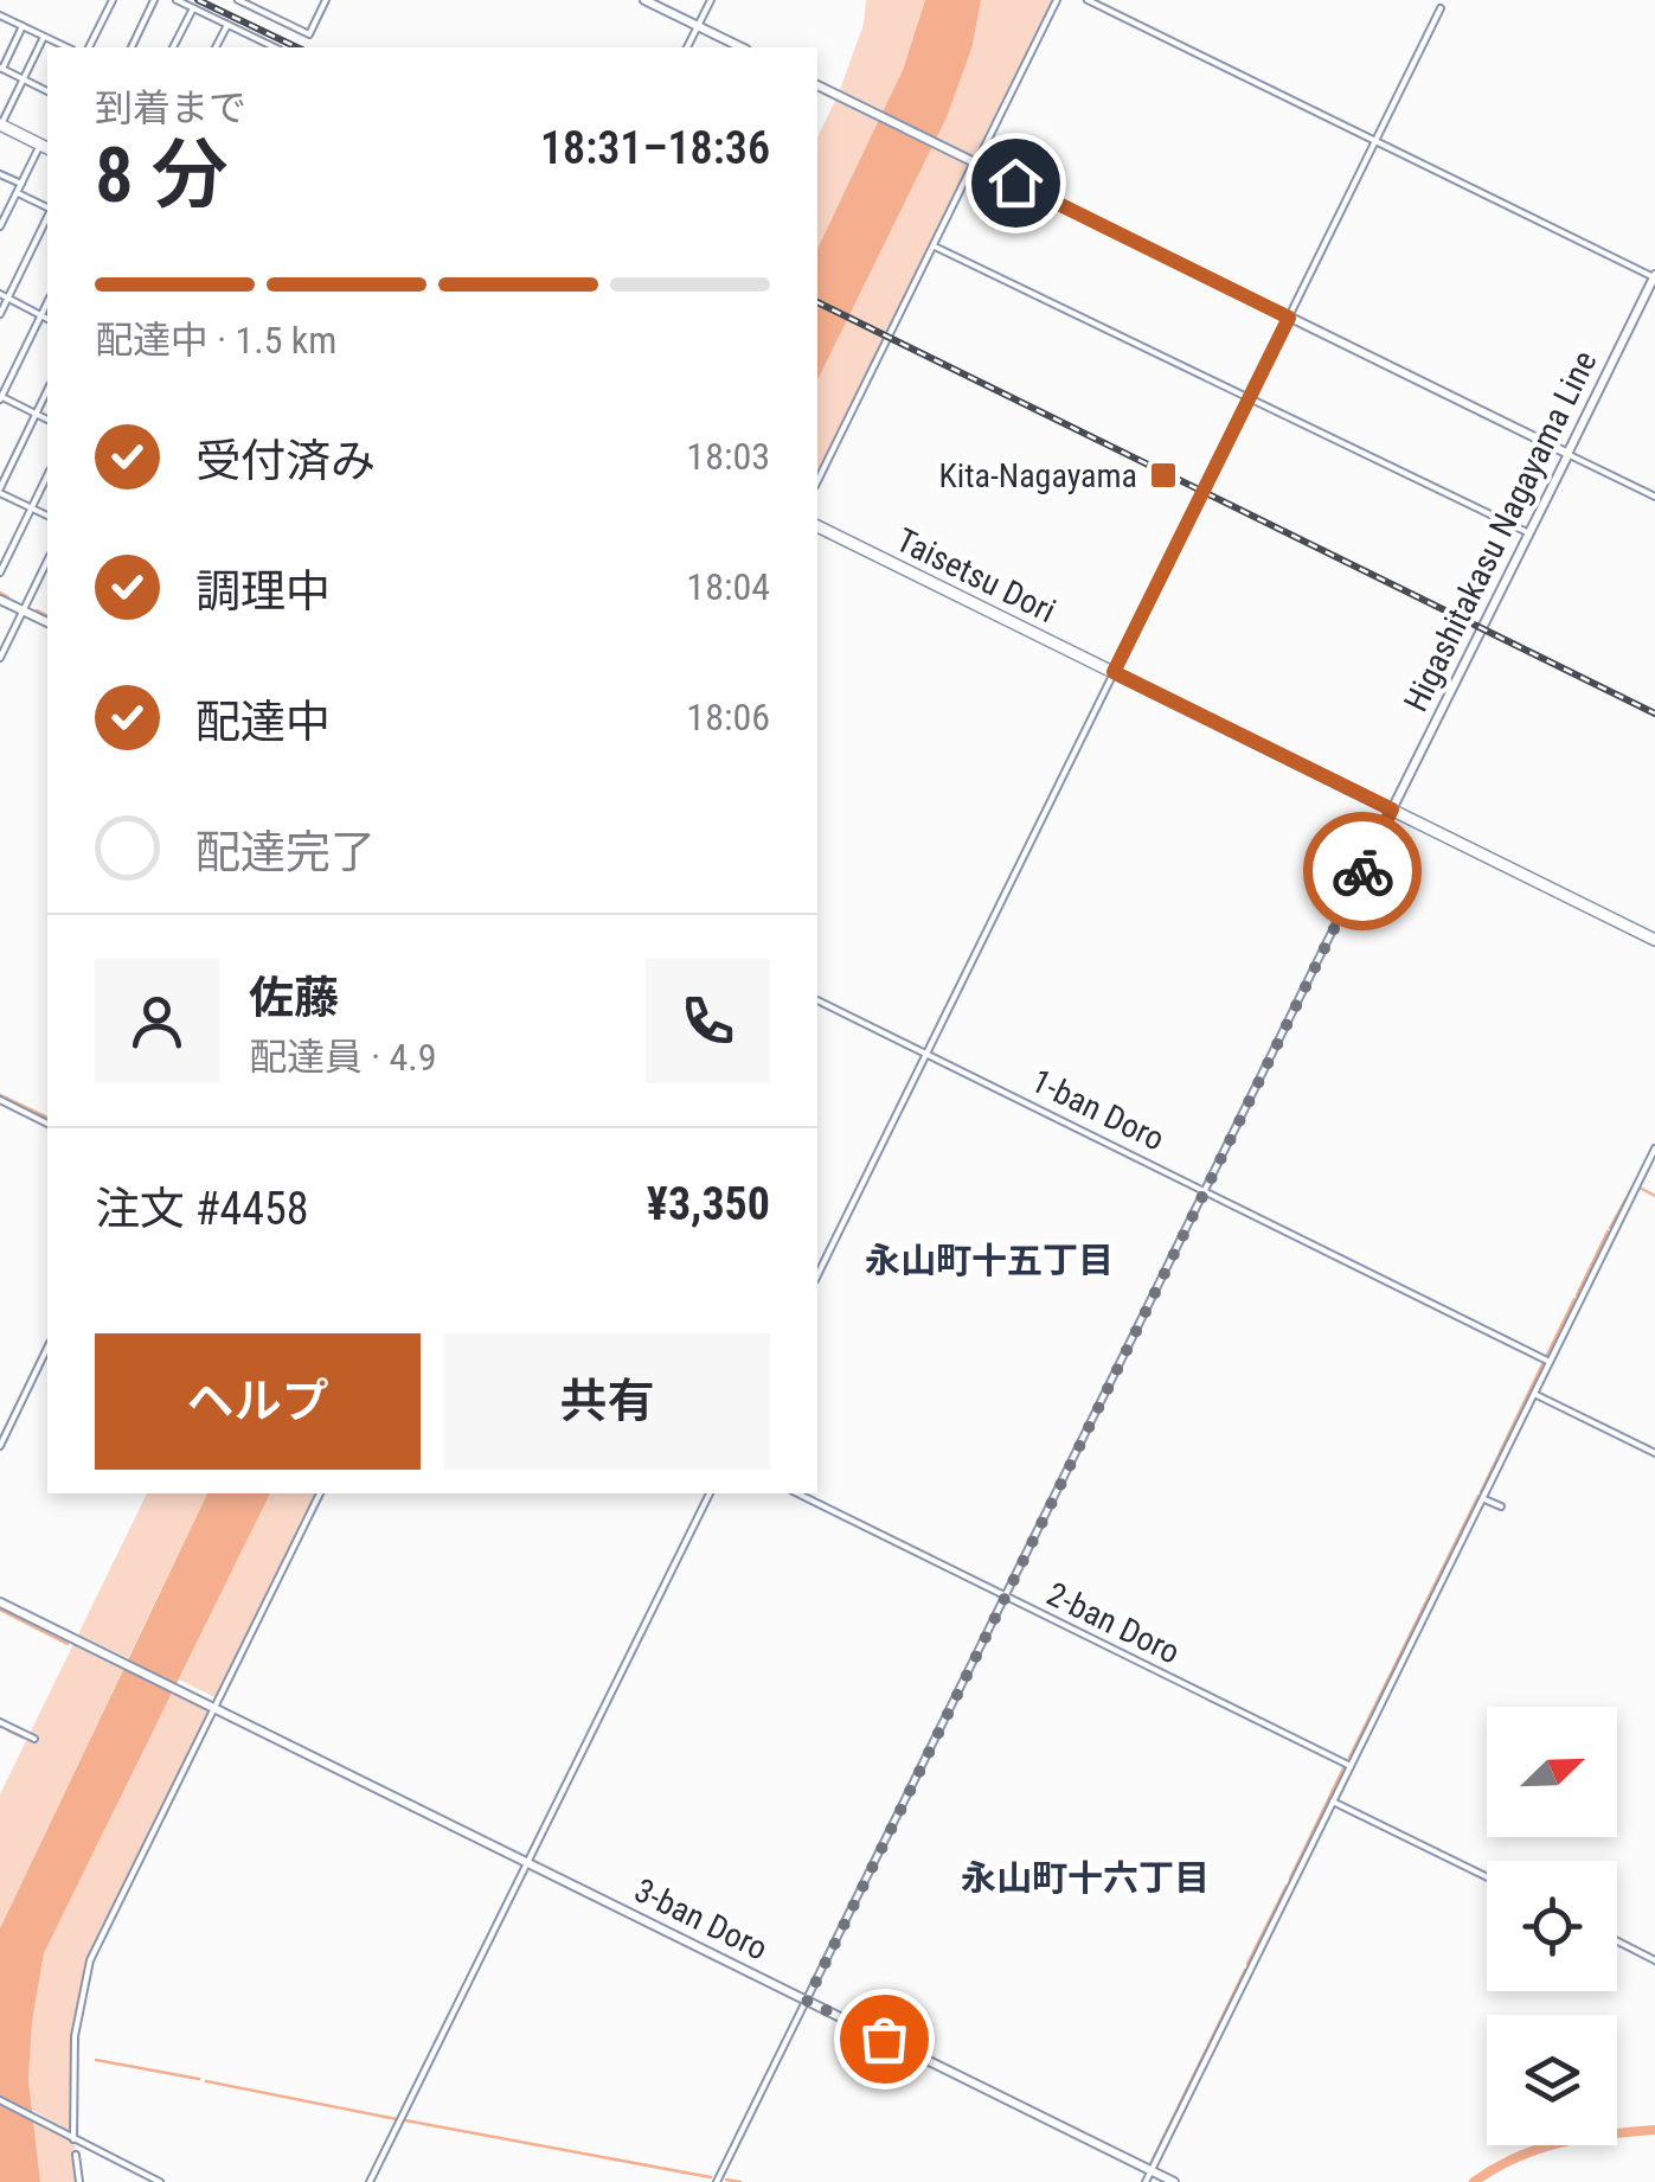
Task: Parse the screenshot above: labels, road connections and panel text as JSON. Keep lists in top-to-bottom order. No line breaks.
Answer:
{"streets":{"highway":["Taisetsu Dori"],"main road":["Higashitakasu Nagayama Line","3-ban Doro"],"street":["1-ban Doro","2-ban Doro"]},"crossings":[["Higashitakasu Nagayama Line","Taisetsu Dori"]],"districts":["永山町十五丁目","永山町十六丁目"],"places":{"transit":["Kita-Nagayama"]},"north":"top right","page":{"heading":["8 分","到着まで","18:31–18:36"],"panel":["佐藤","配達員 · 4.9","注文 #4458","¥3,350"],"bar":"配達中 · 1.5 km","list":[["受付済み","18:03"],["調理中","18:04"],["配達中","18:06"],"配達完了"],"buttons":["ヘルプ","共有"]}}
